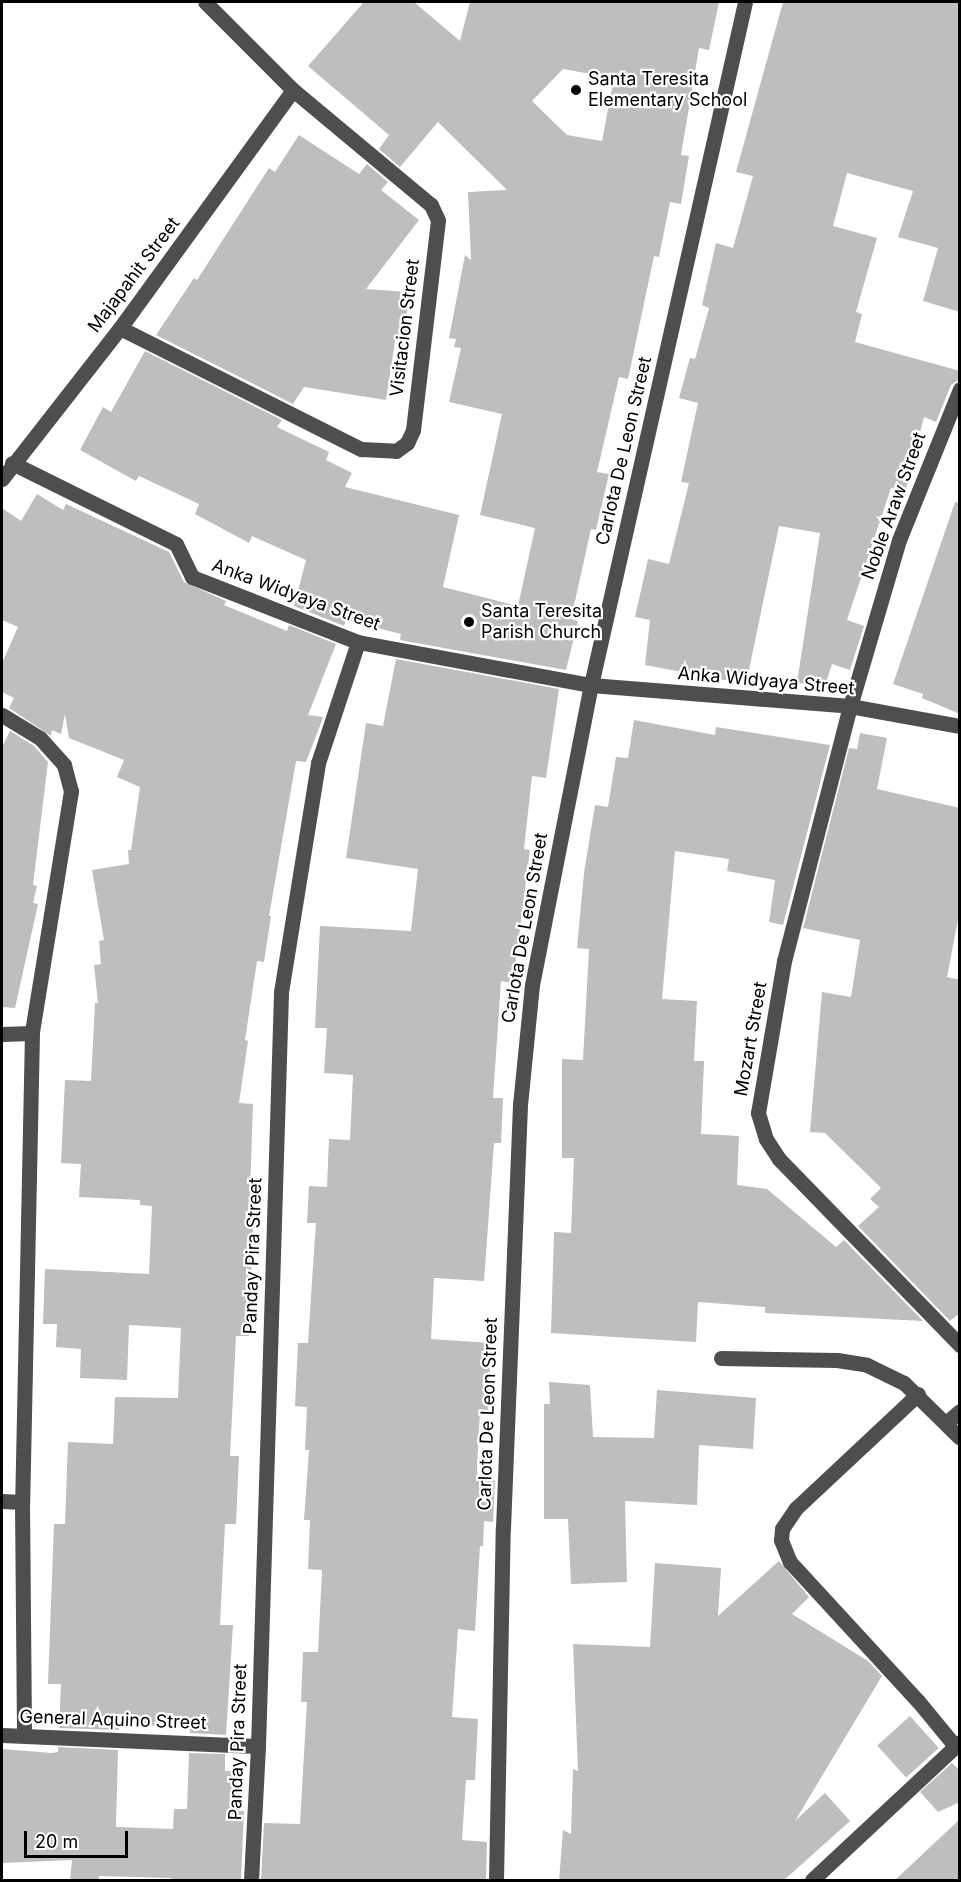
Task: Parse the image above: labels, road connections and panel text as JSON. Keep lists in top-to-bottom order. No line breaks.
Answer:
{"streets":{"street":["Majapahit Street","Visitacion Street","Carlota De Leon Street","Noble Araw Street","Anka Widyaya Street","Mozart Street","Panday Pira Street","General Aquino Street"]},"crossings":[["Majapahit Street","Visitacion Street"],["Majapahit Street","Anka Widyaya Street"],["Carlota De Leon Street","Anka Widyaya Street"],["Noble Araw Street","Anka Widyaya Street"],["Noble Araw Street","Mozart Street"],["Anka Widyaya Street","Mozart Street"],["Anka Widyaya Street","Panday Pira Street"],["Panday Pira Street","General Aquino Street"]],"places":["Santa Teresita Elementary School","Santa Teresita Parish Church"],"scale_bar":"20 m"}
